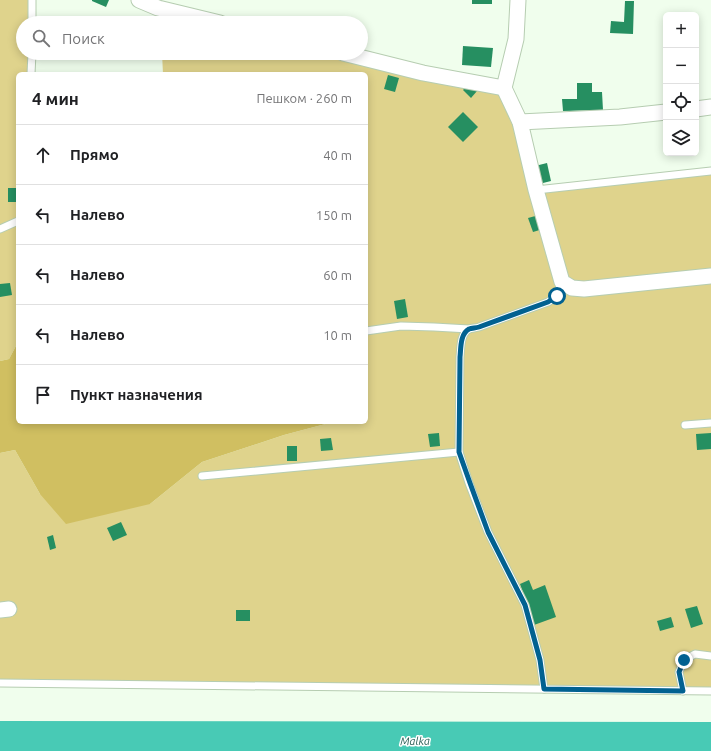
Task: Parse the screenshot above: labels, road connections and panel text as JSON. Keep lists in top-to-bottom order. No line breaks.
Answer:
{"water":["Malka"],"page":{"map_buttons":["+","−"],"search":"Поиск","heading":["4 мин","Пешком · 260 m"],"list":[["Прямо","40 m"],["Налево","150 m"],["Налево","60 m"],["Налево","10 m"],"Пункт назначения"]}}
